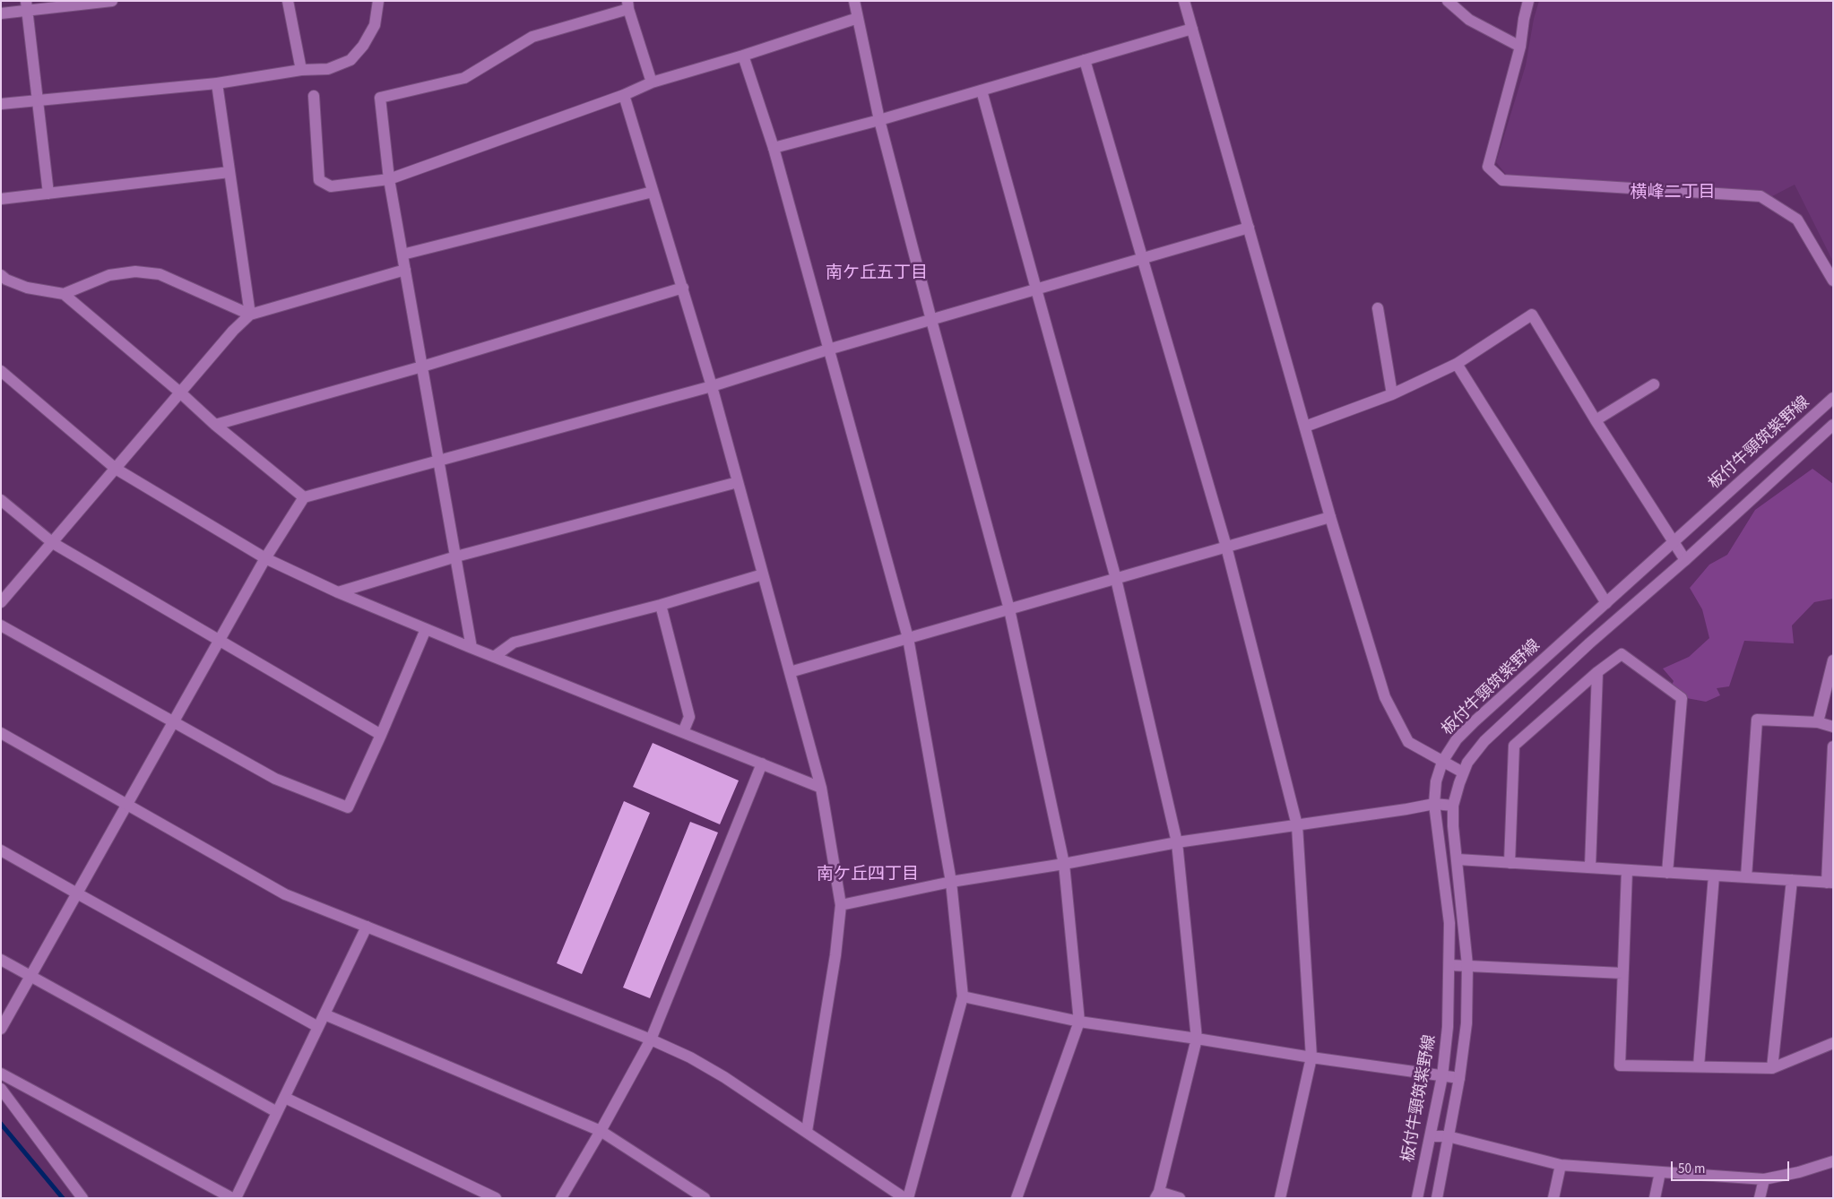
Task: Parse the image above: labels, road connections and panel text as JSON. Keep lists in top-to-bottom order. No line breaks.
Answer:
{"streets":{"street":["板付牛頸筑紫野線"]},"districts":["横峰二丁目","南ケ丘五丁目","南ケ丘四丁目"],"scale_bar":"50 m"}
